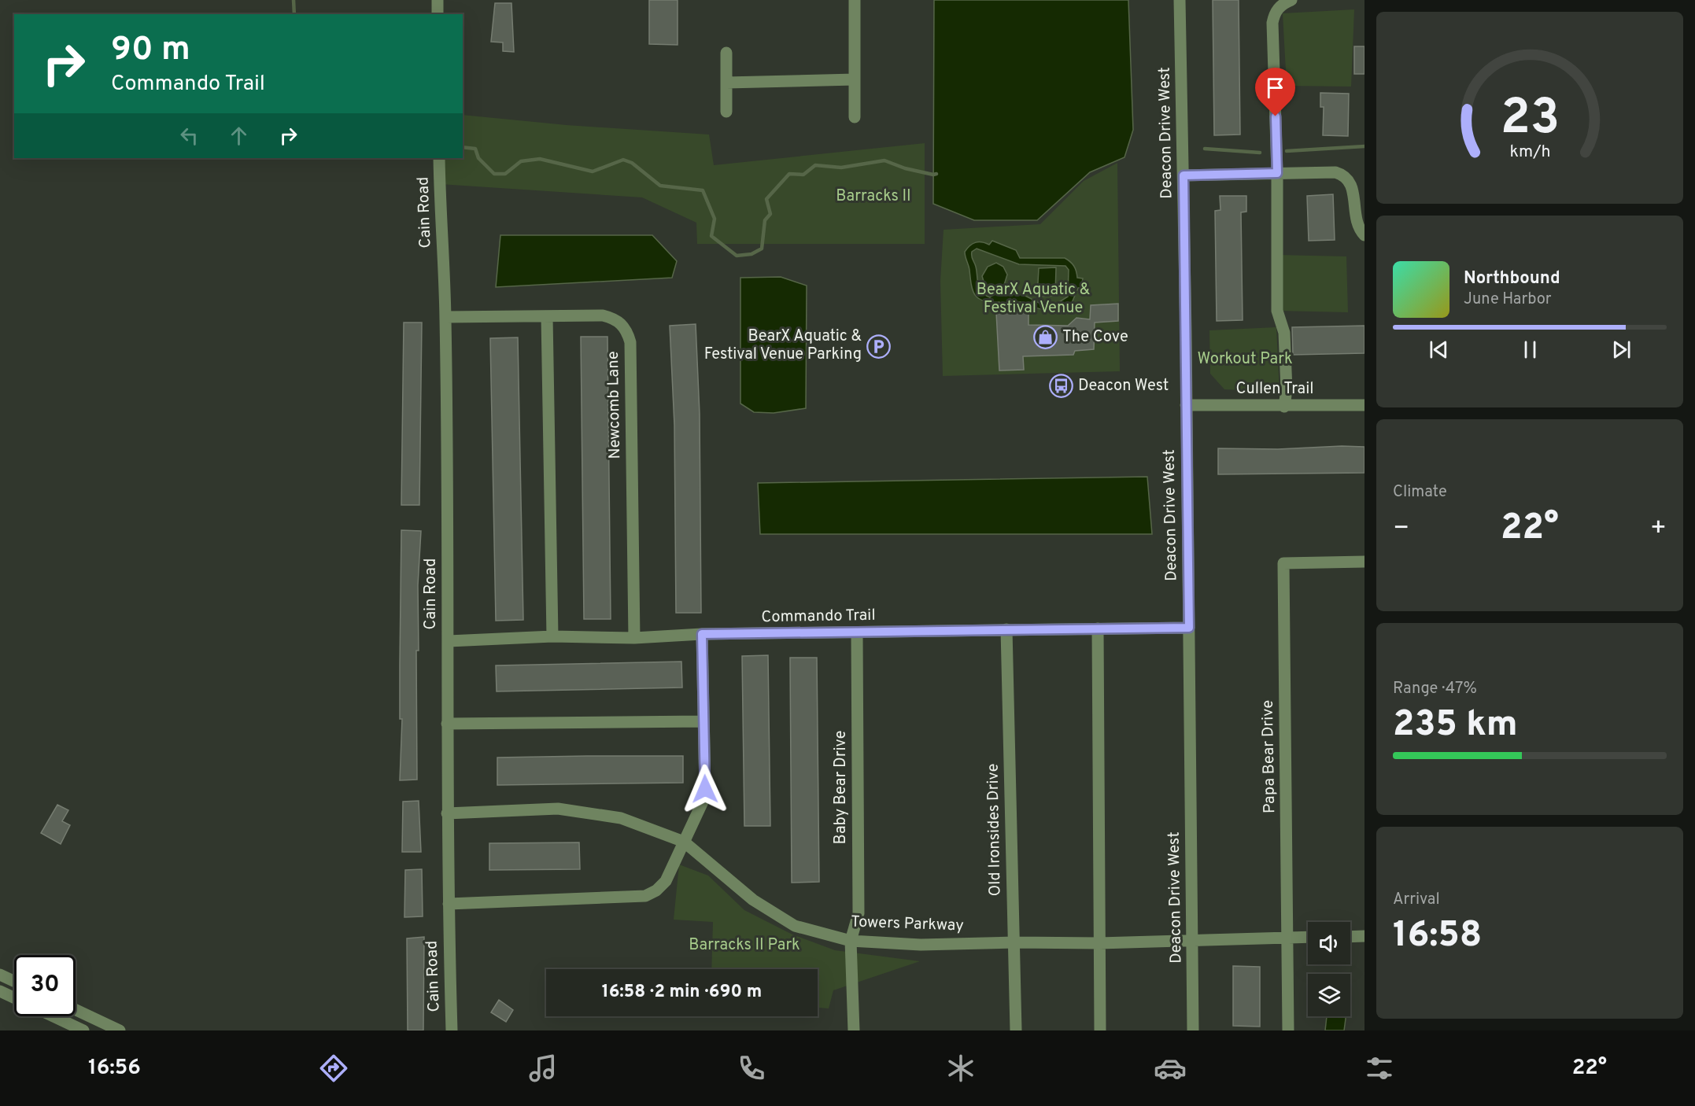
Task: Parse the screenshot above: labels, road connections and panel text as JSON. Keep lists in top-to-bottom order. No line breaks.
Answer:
{"streets":{"street":["Deacon Drive West","Cain Road","Cullen Trail","Newcomb Lane","Commando Trail","Papa Bear Drive","Baby Bear Drive","Old Ironsides Drive","Towers Parkway"]},"crossings":[["Deacon Drive West","Cullen Trail"],["Deacon Drive West","Commando Trail"],["Deacon Drive West","Towers Parkway"],["Cain Road","Newcomb Lane"],["Cain Road","Commando Trail"],["Cain Road","Towers Parkway"],["Newcomb Lane","Commando Trail"],["Commando Trail","Baby Bear Drive"],["Commando Trail","Old Ironsides Drive"],["Papa Bear Drive","Towers Parkway"],["Baby Bear Drive","Towers Parkway"],["Old Ironsides Drive","Towers Parkway"]],"parks":["Barracks II","BearX Aquatic & Festival Venue","Workout Park","Barracks II Park"],"places":{"shop":["The Cove"],"parking":["BearX Aquatic & Festival Venue Parking"],"bus stop":["Deacon West"]},"page":{"turn":["90 m","Commando Trail"],"song":["Northbound","June Harbor"],"tile":["Climate",["Range · 47%","235 km"],["Arrival","16:58"]],"heat":["−","22°","+"],"limit":"30","trip":"16:58 · 2 min · 690 m","tabs":["16:56","22°"],"gauge":["23","km/h"]}}
